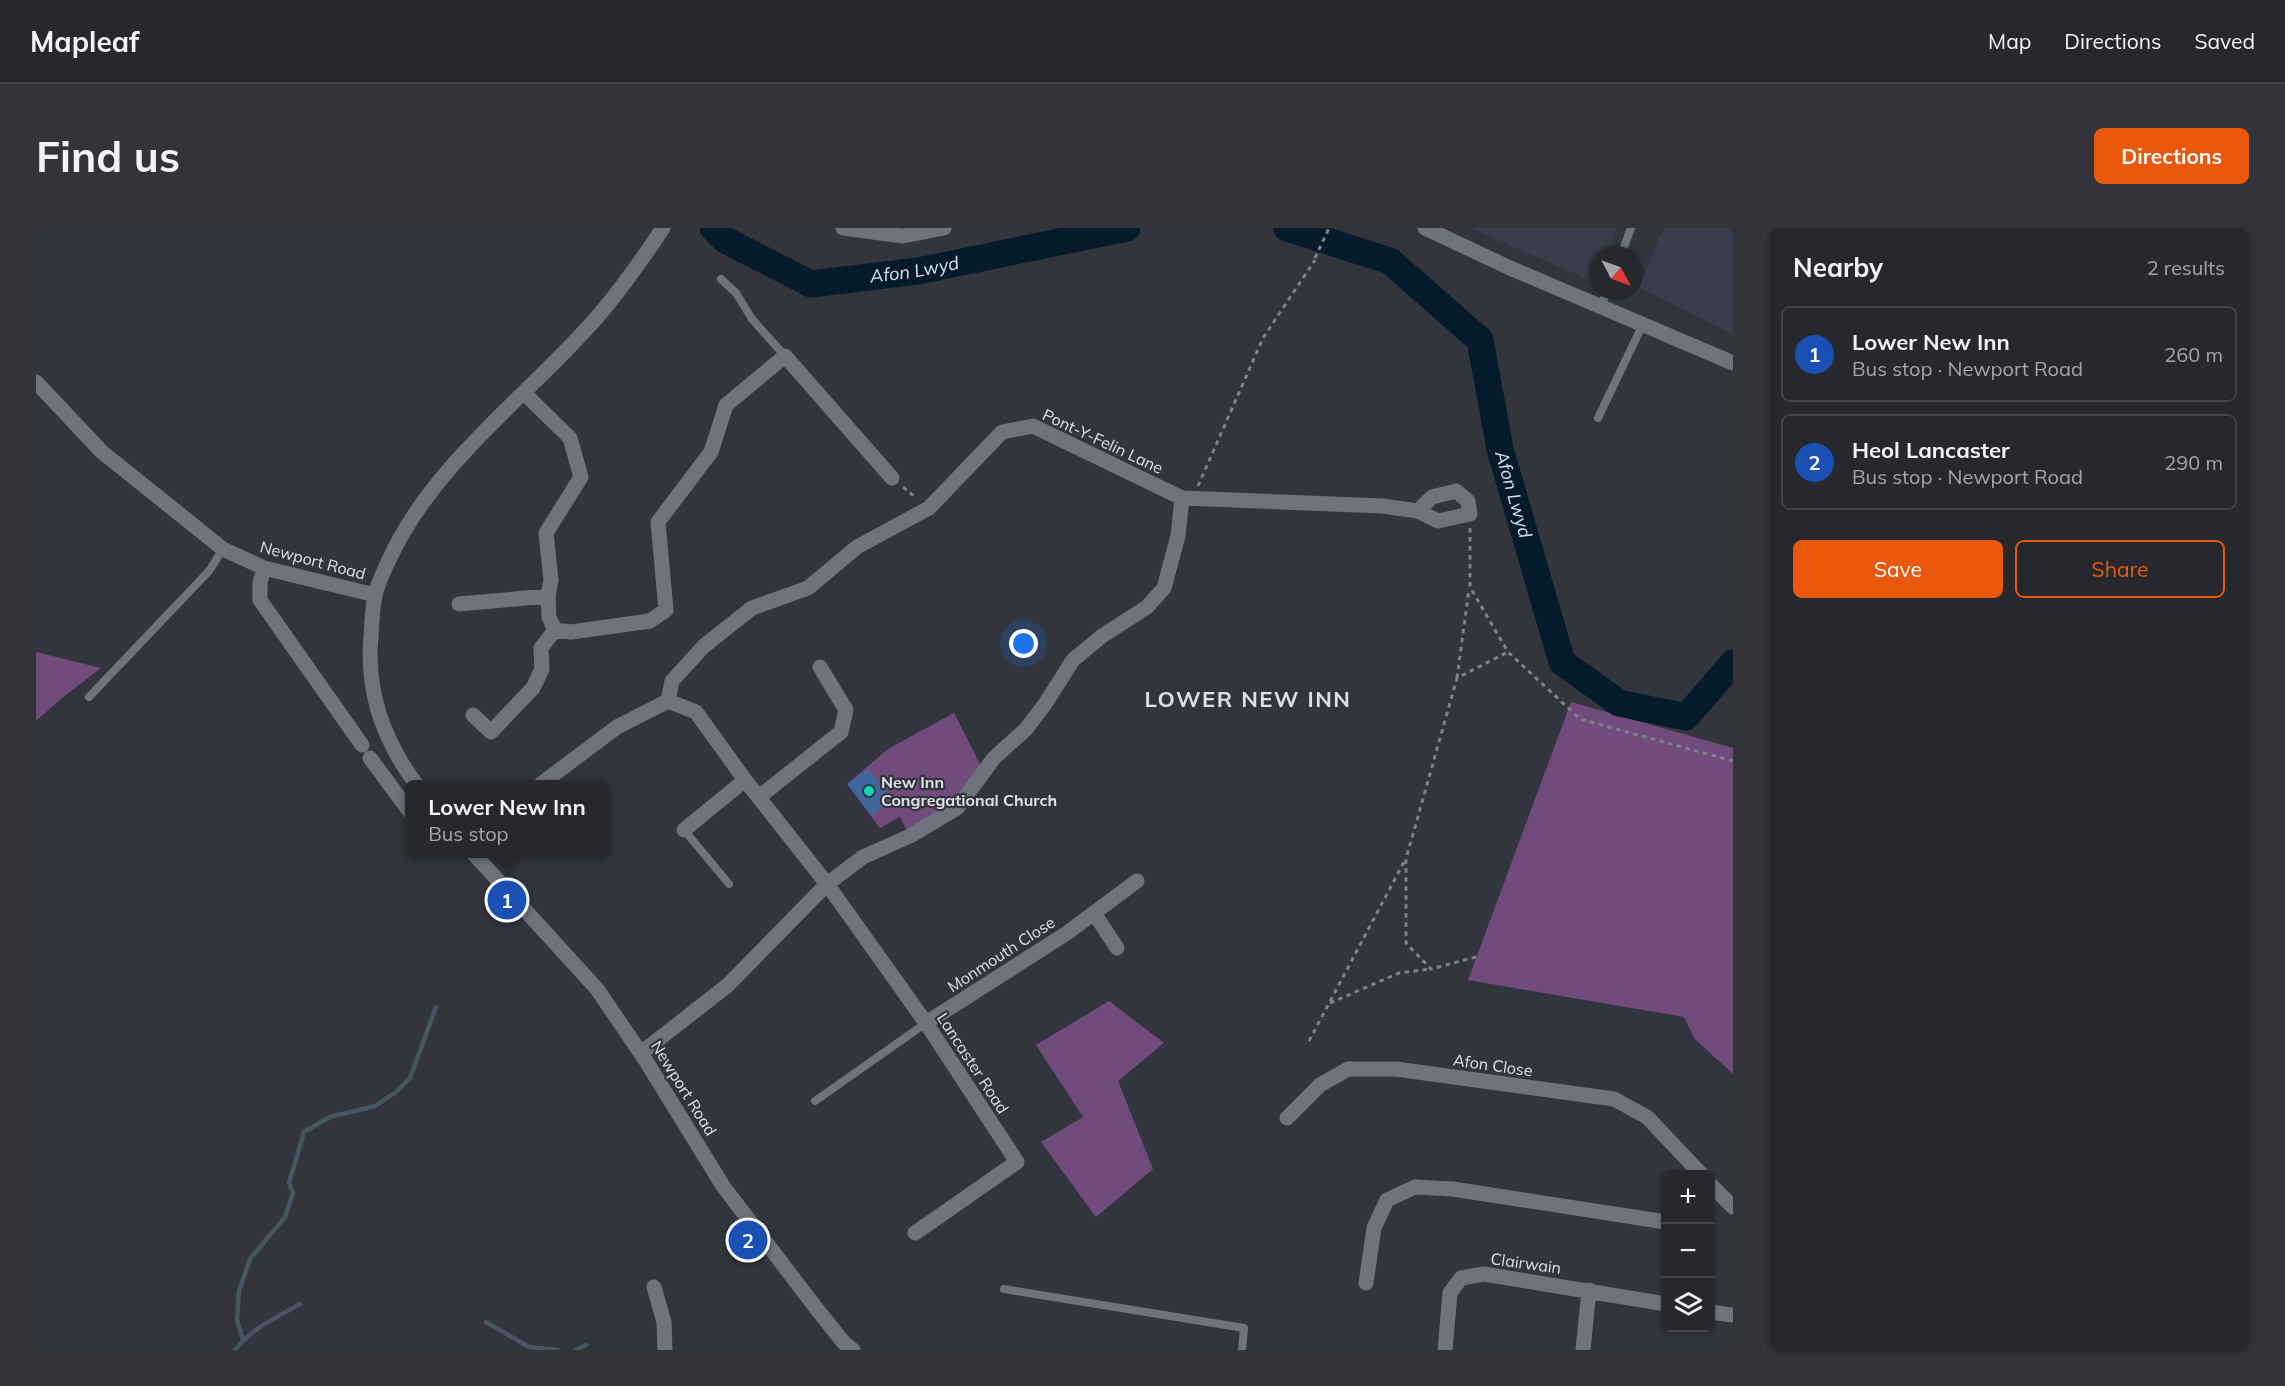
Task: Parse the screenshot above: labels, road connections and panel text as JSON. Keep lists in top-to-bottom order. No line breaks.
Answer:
{"streets":{"street":["Pont-Y-Felin Lane","Newport Road","Monmouth Close","Lancaster Road","Afon Close","Clairwain"]},"crossings":[["Pont-Y-Felin Lane","Lancaster Road"],["Monmouth Close","Lancaster Road"]],"districts":["LOWER NEW INN"],"water":["Afon Lwyd"],"places":["New Inn Congregational Church"],"north":"bottom right","page":{"header":"Mapleaf","nav":["Map","Directions","Saved"],"buttons":["Directions",["Save","Share"]],"title":"Find us","heading":["Nearby","2 results"],"list":[{"mark":"1","name":"Lower New Inn","note":"Bus stop · Newport Road","value":"260 m"},{"mark":"2","name":"Heol Lancaster","note":"Bus stop · Newport Road","value":"290 m"}],"popup":["Lower New Inn","Bus stop"],"pins":["1","2"],"map_buttons":["+","−"]}}
